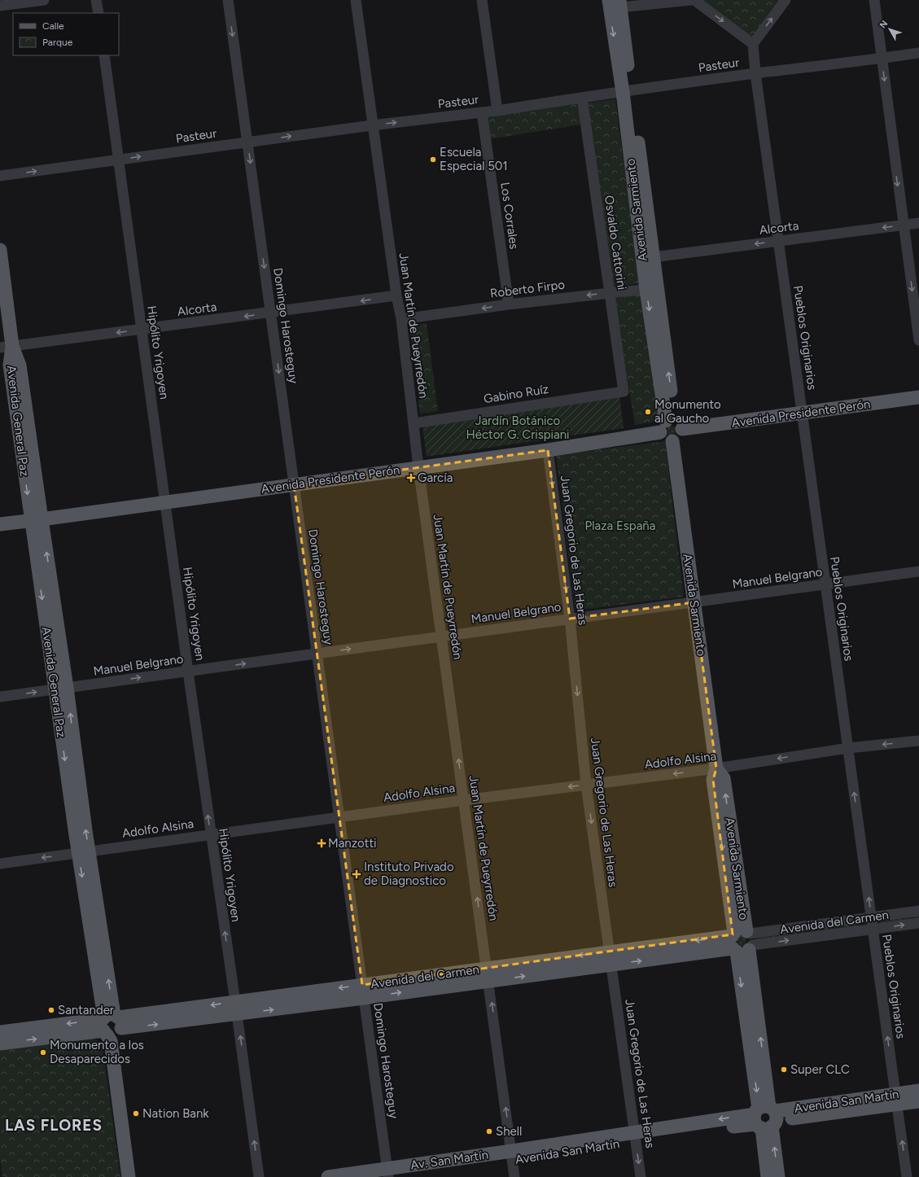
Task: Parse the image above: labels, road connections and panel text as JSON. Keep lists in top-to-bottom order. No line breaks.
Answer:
{"streets":{"main road":["Avenida Sarmiento","Avenida Presidente Perón","Avenida General Paz","Avenida del Carmen","Avenida San Martín"],"street":["Pasteur","Los Corrales","Alcorta","Osvaldo Cattorini","Roberto Firpo","Domingo Harosteguy","Juan Martín de Pueyrredón","Pueblos Originarios","Hipólito Yrigoyen","Gabino Ruíz","Juan Gregorio de Las Heras","Manuel Belgrano","Adolfo Alsina"]},"crossings":[["Pasteur","Avenida Sarmiento"],["Pasteur","Los Corrales"],["Pasteur","Osvaldo Cattorini"],["Pasteur","Domingo Harosteguy"],["Pasteur","Juan Martín de Pueyrredón"],["Pasteur","Pueblos Originarios"],["Pasteur","Hipólito Yrigoyen"],["Avenida Sarmiento","Alcorta"],["Avenida Sarmiento","Roberto Firpo"],["Avenida Sarmiento","Avenida Presidente Perón"],["Avenida Sarmiento","Manuel Belgrano"],["Avenida Sarmiento","Adolfo Alsina"],["Avenida Sarmiento","Avenida del Carmen"],["Avenida Sarmiento","Avenida San Martín"],["Los Corrales","Roberto Firpo"],["Alcorta","Domingo Harosteguy"],["Alcorta","Juan Martín de Pueyrredón"],["Alcorta","Pueblos Originarios"],["Alcorta","Hipólito Yrigoyen"],["Alcorta","Avenida General Paz"],["Osvaldo Cattorini","Roberto Firpo"],["Osvaldo Cattorini","Gabino Ruíz"],["Roberto Firpo","Juan Martín de Pueyrredón"],["Domingo Harosteguy","Avenida Presidente Perón"],["Domingo Harosteguy","Manuel Belgrano"],["Domingo Harosteguy","Adolfo Alsina"],["Domingo Harosteguy","Avenida del Carmen"],["Domingo Harosteguy","Avenida San Martín"],["Juan Martín de Pueyrredón","Gabino Ruíz"],["Juan Martín de Pueyrredón","Avenida Presidente Perón"],["Juan Martín de Pueyrredón","Manuel Belgrano"],["Juan Martín de Pueyrredón","Adolfo Alsina"],["Juan Martín de Pueyrredón","Avenida del Carmen"],["Juan Martín de Pueyrredón","Avenida San Martín"],["Pueblos Originarios","Avenida Presidente Perón"],["Pueblos Originarios","Manuel Belgrano"],["Pueblos Originarios","Adolfo Alsina"],["Pueblos Originarios","Avenida del Carmen"],["Pueblos Originarios","Avenida San Martín"],["Hipólito Yrigoyen","Avenida Presidente Perón"],["Hipólito Yrigoyen","Manuel Belgrano"],["Hipólito Yrigoyen","Adolfo Alsina"],["Hipólito Yrigoyen","Avenida del Carmen"],["Avenida Presidente Perón","Avenida General Paz"],["Avenida Presidente Perón","Juan Gregorio de Las Heras"],["Avenida General Paz","Manuel Belgrano"],["Avenida General Paz","Adolfo Alsina"],["Avenida General Paz","Avenida del Carmen"],["Juan Gregorio de Las Heras","Manuel Belgrano"],["Juan Gregorio de Las Heras","Adolfo Alsina"],["Juan Gregorio de Las Heras","Avenida del Carmen"],["Juan Gregorio de Las Heras","Avenida San Martín"]],"one_way":["Pasteur","Alcorta","Roberto Firpo","Domingo Harosteguy","Juan Martín de Pueyrredón","Pueblos Originarios","Hipólito Yrigoyen","Juan Gregorio de Las Heras","Manuel Belgrano","Adolfo Alsina"],"districts":["LAS FLORES"],"parks":["Jardín Botánico Héctor G. Crispiani","Plaza España"],"places":{"other":["Escuela Especial 501","Monumento al Gaucho","Santander","Monumento a los Desaparecidos","Super CLC","Nation Bank","Shell"],"health":["García","Manzotti","Instituto Privado de Diagnostico"]},"legend":["Calle","Parque"],"north":"top left"}
